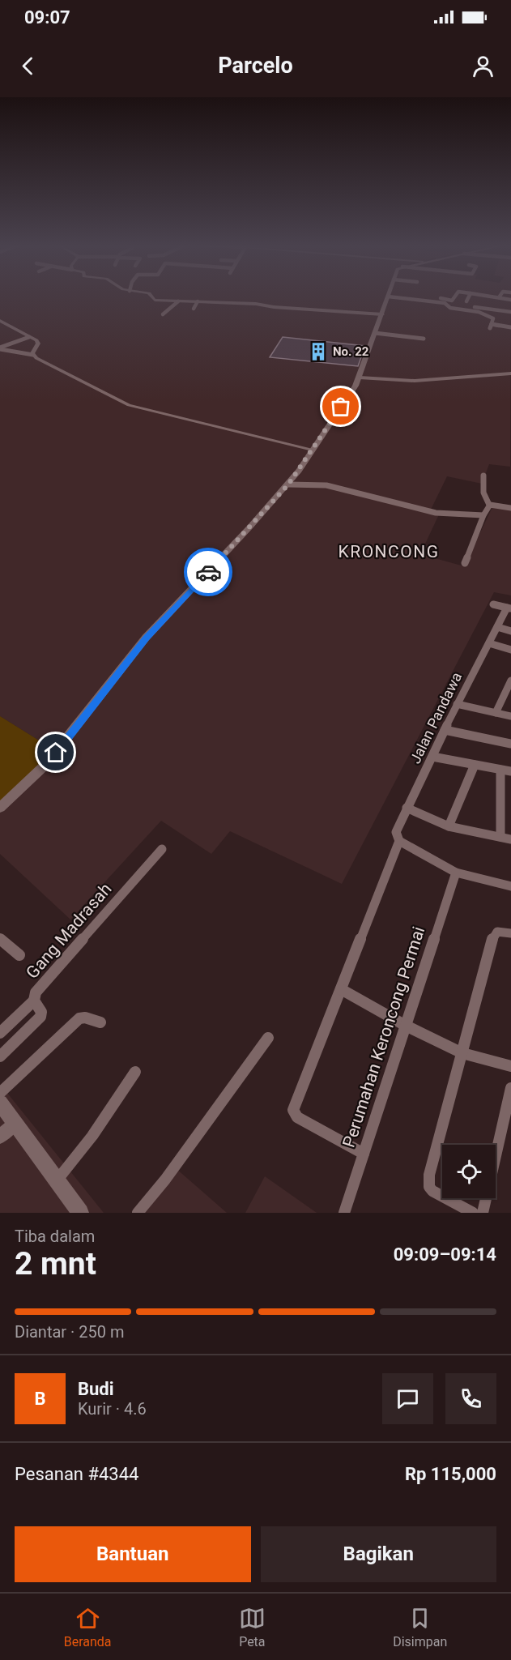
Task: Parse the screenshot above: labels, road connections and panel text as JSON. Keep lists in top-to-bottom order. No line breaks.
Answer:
{"streets":{"street":["Jalan Pandawa","Gang Madrasah","Perumahan Keroncong Permai"]},"crossings":[["Jalan Pandawa","Perumahan Keroncong Permai"]],"districts":["KRONCONG"],"places":{"building":["No. 22"]},"page":{"status":"09:07","header":"Parcelo","heading":["2 mnt","Tiba dalam","09:09–09:14"],"panel":["Budi","Kurir · 4.6","Pesanan #4344","Rp 115,000"],"bar":"Diantar · 250 m","round":"B","buttons":["Bantuan","Bagikan"],"tabs":["Beranda","Peta","Disimpan"]}}
